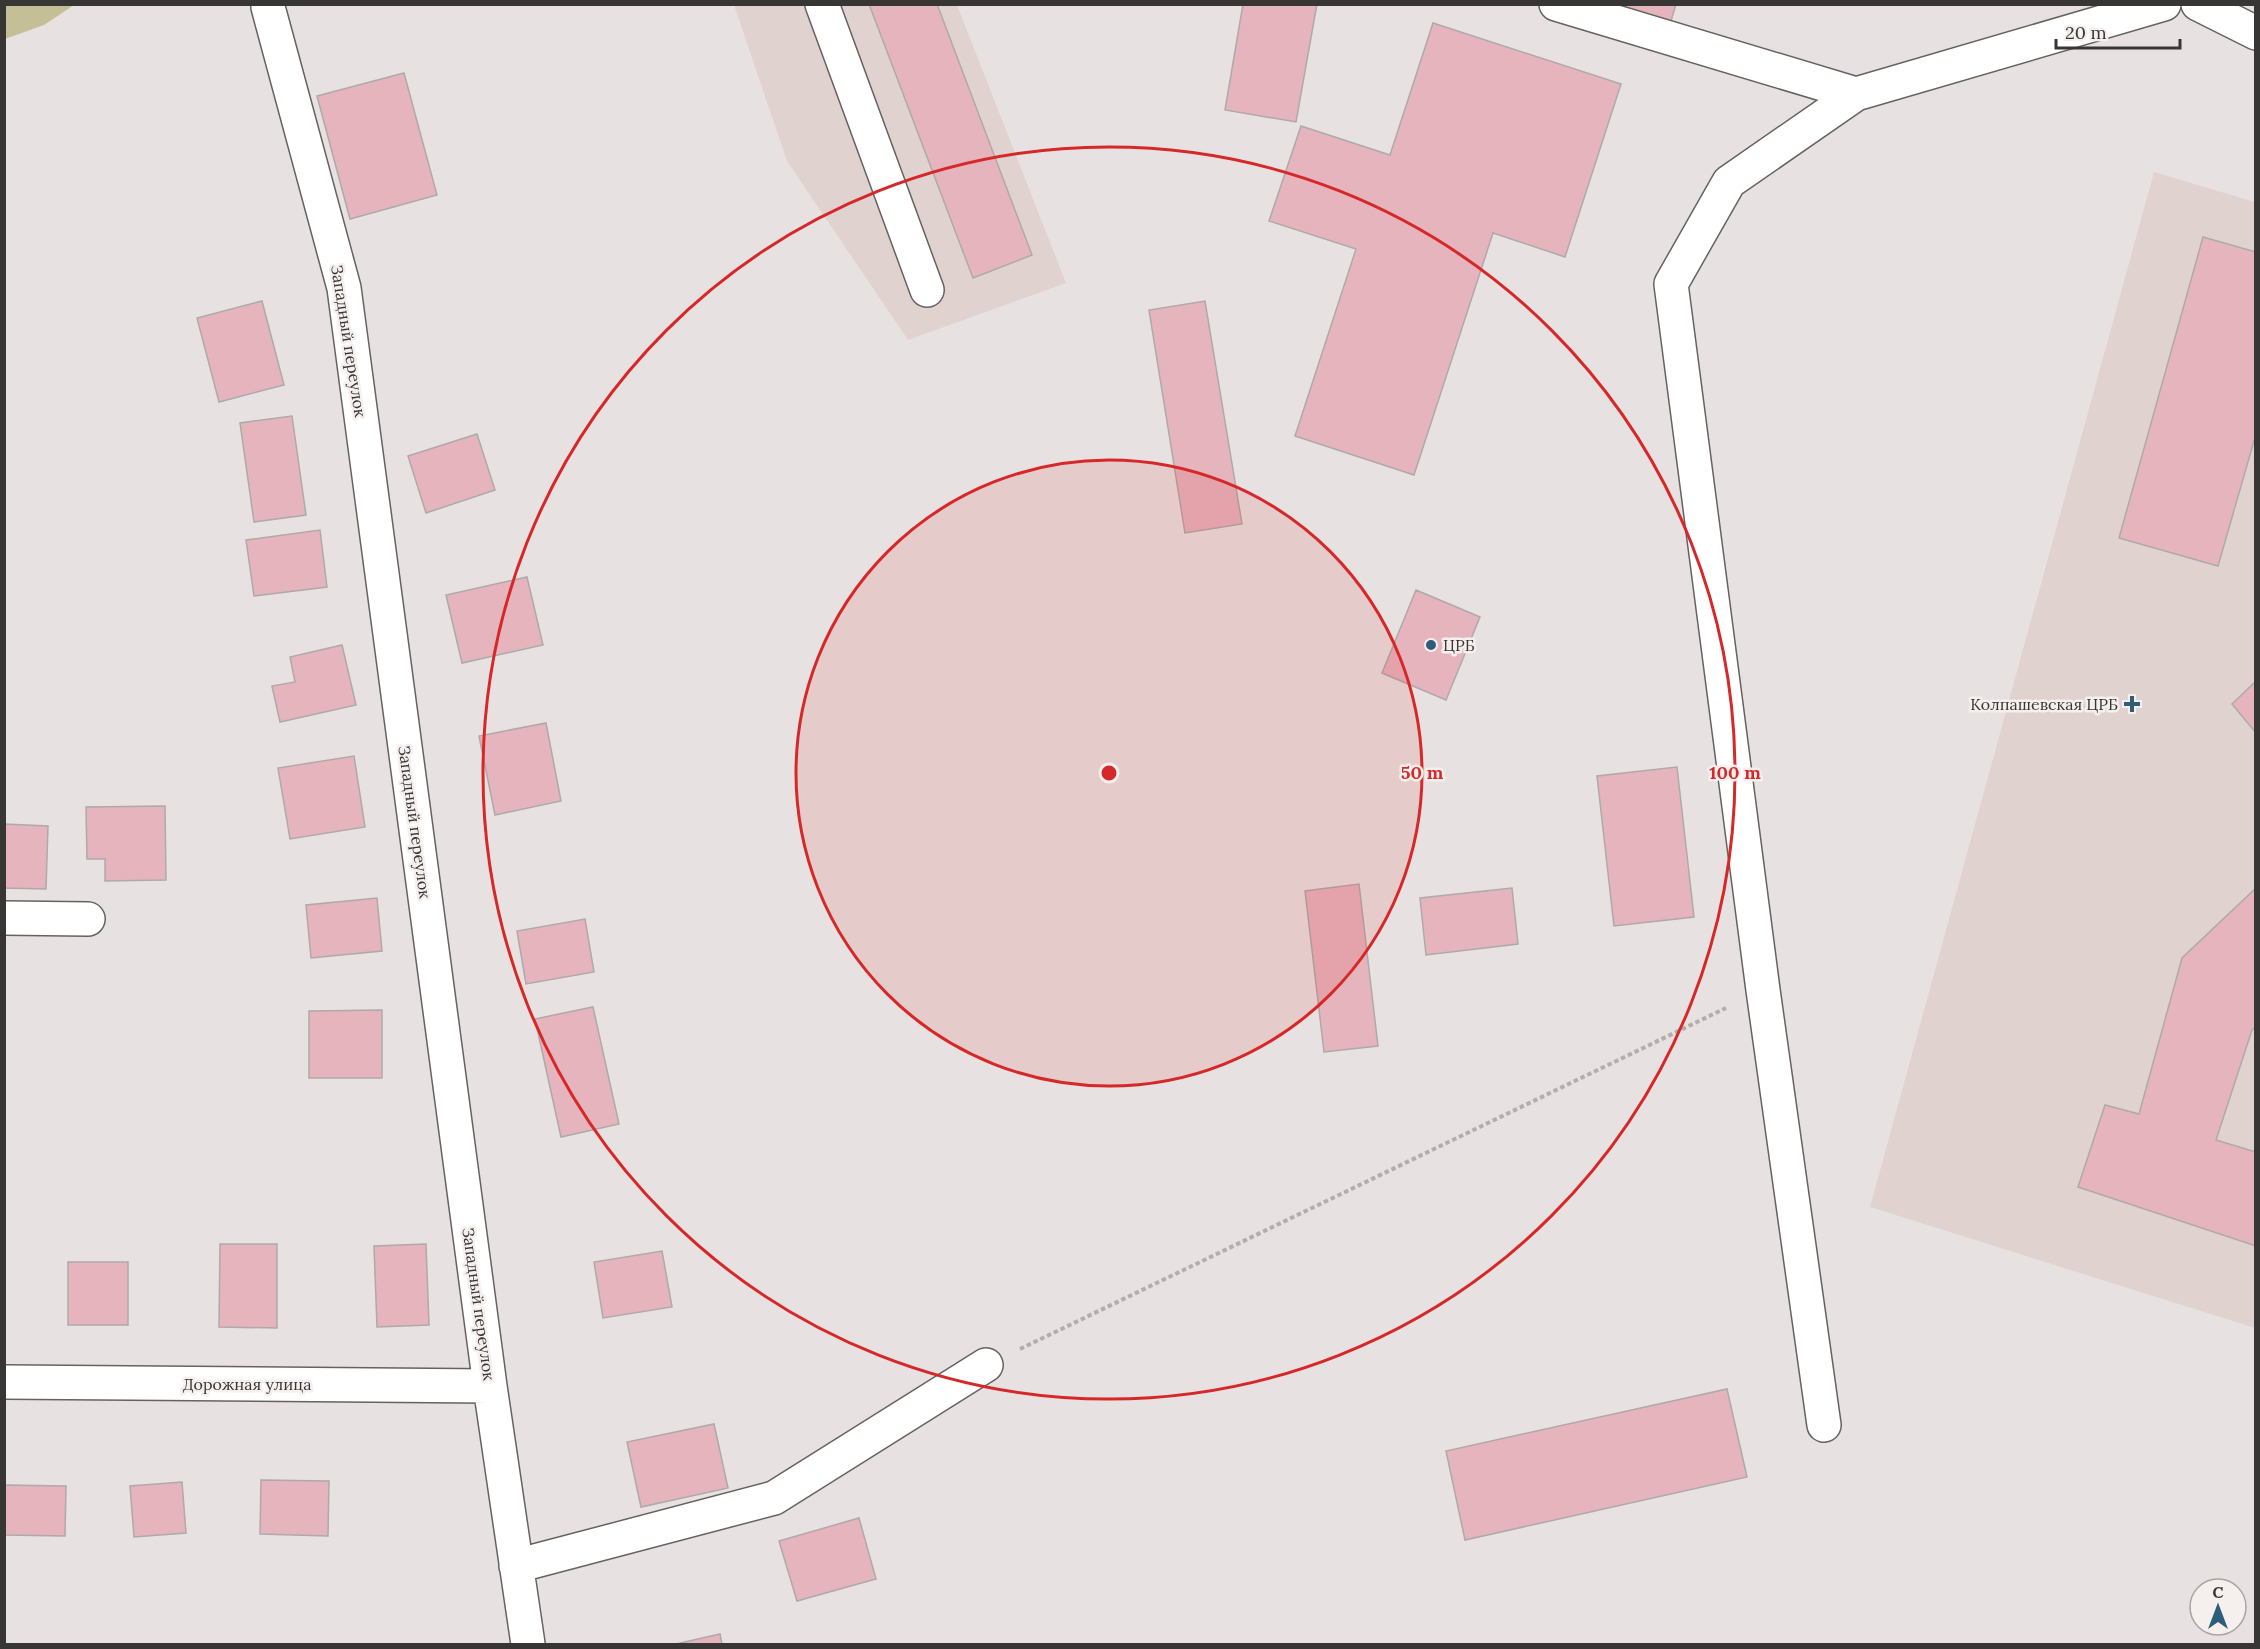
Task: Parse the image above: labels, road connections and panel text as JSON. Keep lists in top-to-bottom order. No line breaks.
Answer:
{"streets":{"street":["Западный переулок","Дорожная улица"]},"crossings":[["Западный переулок","Дорожная улица"]],"places":{"other":["ЦРБ"],"health":["Колпашевская ЦРБ"]},"scale_bar":"20 m","north":"top","rings":["50 m","100 m"]}
